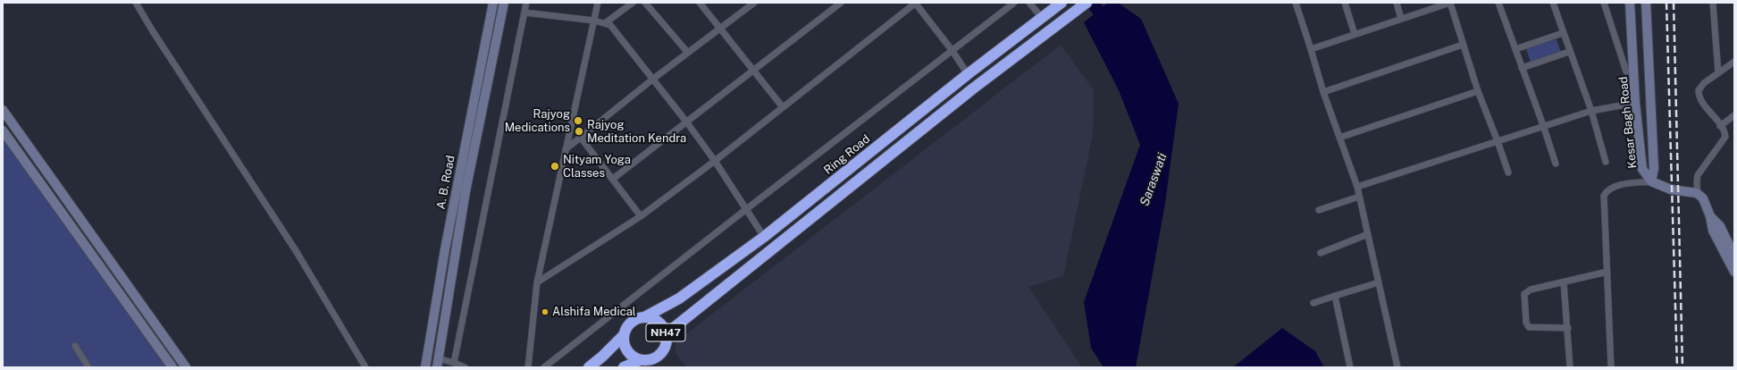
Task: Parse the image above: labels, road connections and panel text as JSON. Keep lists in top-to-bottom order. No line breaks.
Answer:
{"streets":{"highway":["Ring Road","NH47"],"main road":["Kesar Bagh Road","A. B. Road"]},"crossings":[["Ring Road","NH47"]],"water":["Saraswati"],"places":["Rajyog Medications","Rajyog Meditation Kendra","Nityam Yoga Classes","Alshifa Medical"]}
